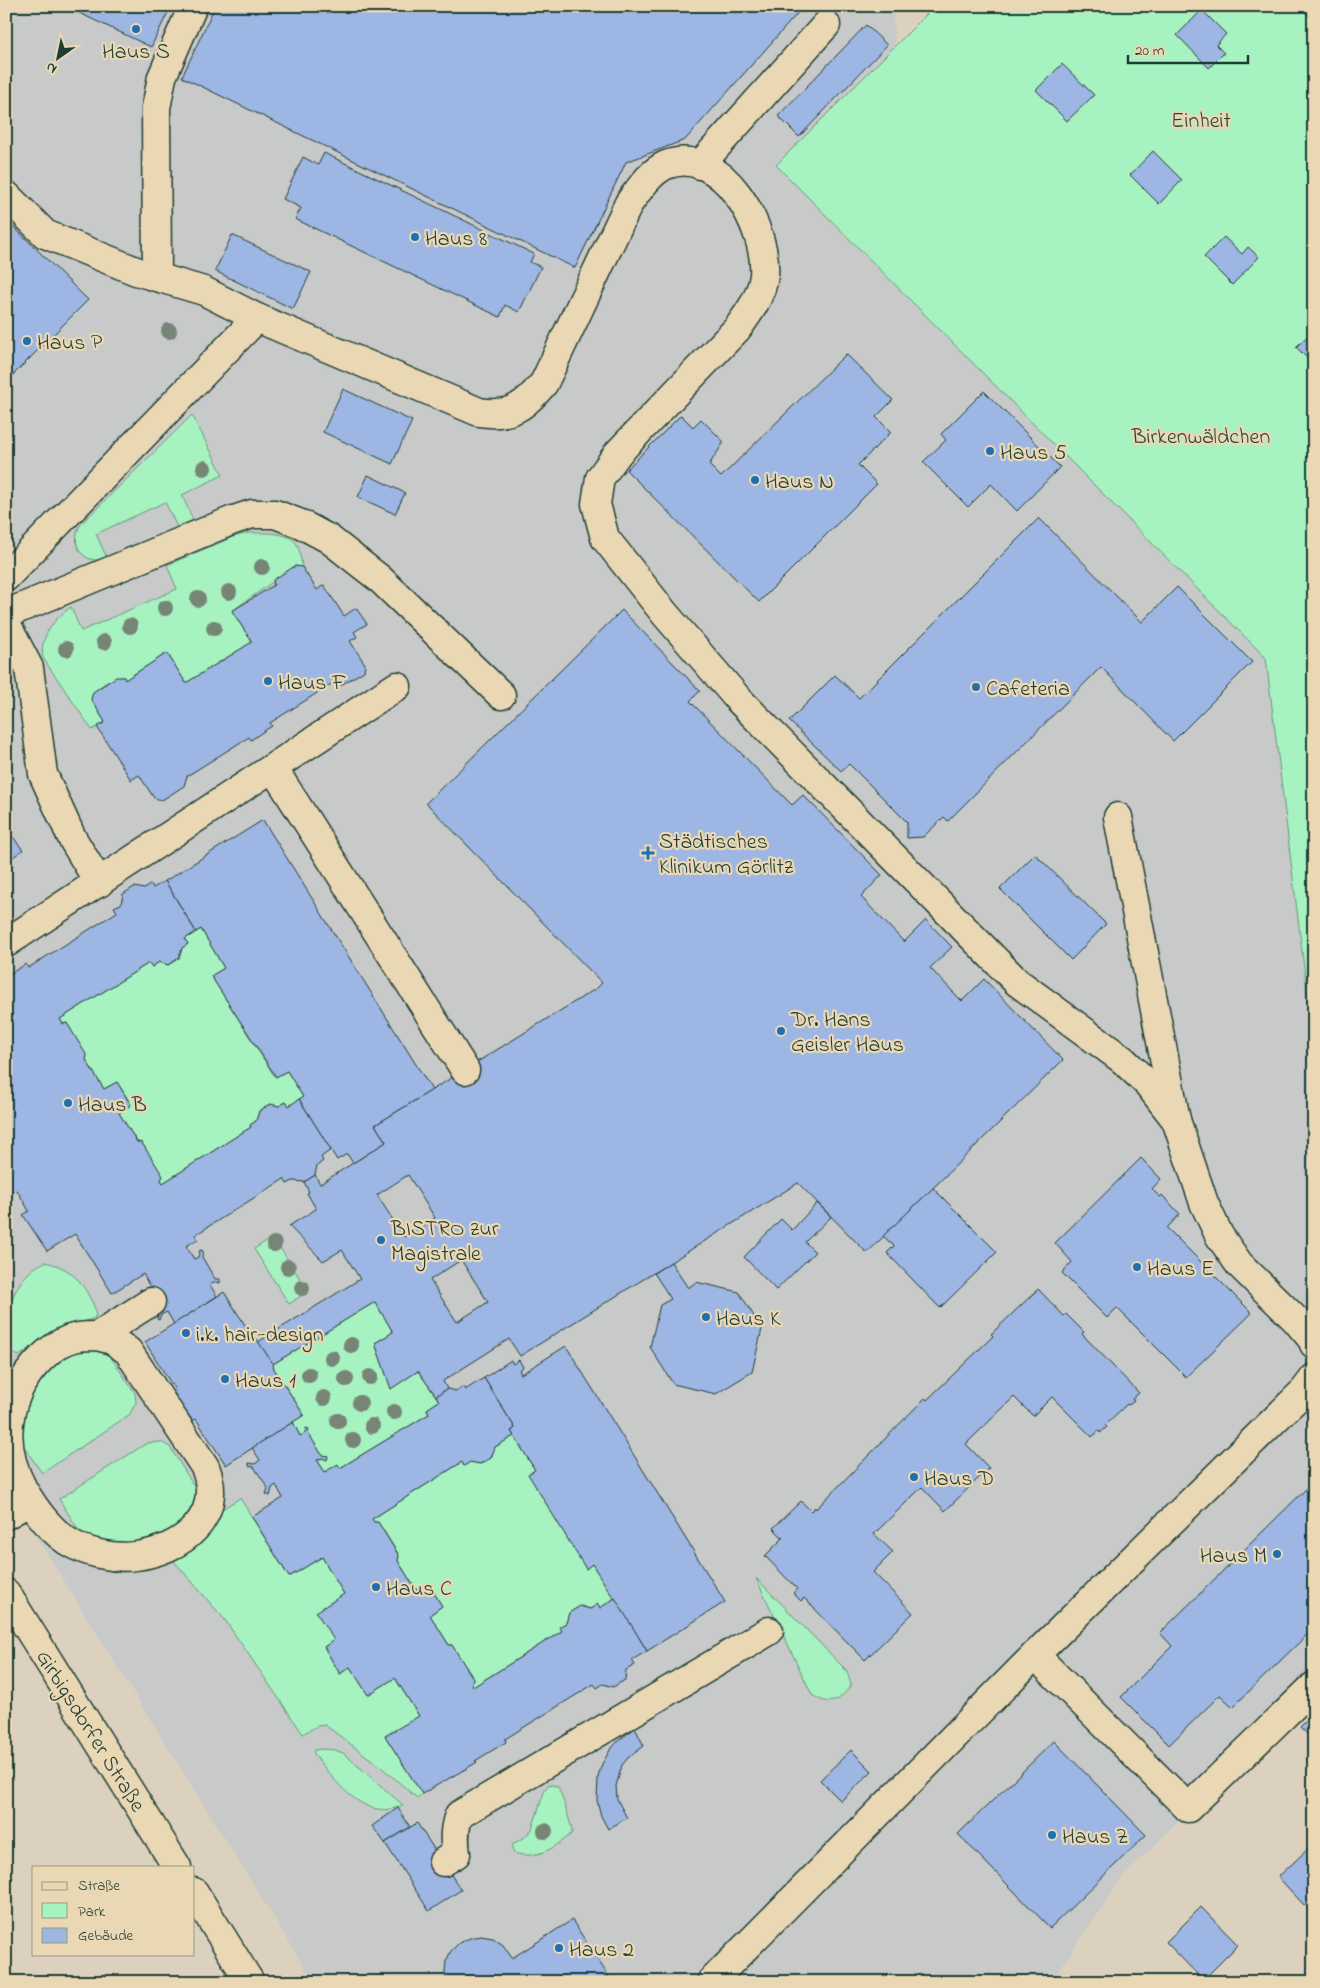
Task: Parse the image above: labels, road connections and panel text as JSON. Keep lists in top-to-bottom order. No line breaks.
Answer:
{"streets":{"street":["Girbigsdorfer Straße"]},"parks":["Einheit","Birkenwäldchen"],"places":{"other":["Haus S","Haus 8","Haus P","Haus 5","Haus N","Haus F","Cafeteria","Dr. Hans Geisler Haus","Haus B","BISTRO zur Magistrale","Haus E","Haus K","i.k. hair-design","Haus 1","Haus D","Haus M","Haus C","Haus Z","Haus 2"],"health":["Städtisches Klinikum Görlitz"]},"legend":["Straße","Park","Gebäude"],"scale_bar":"20 m","north":"bottom left"}
